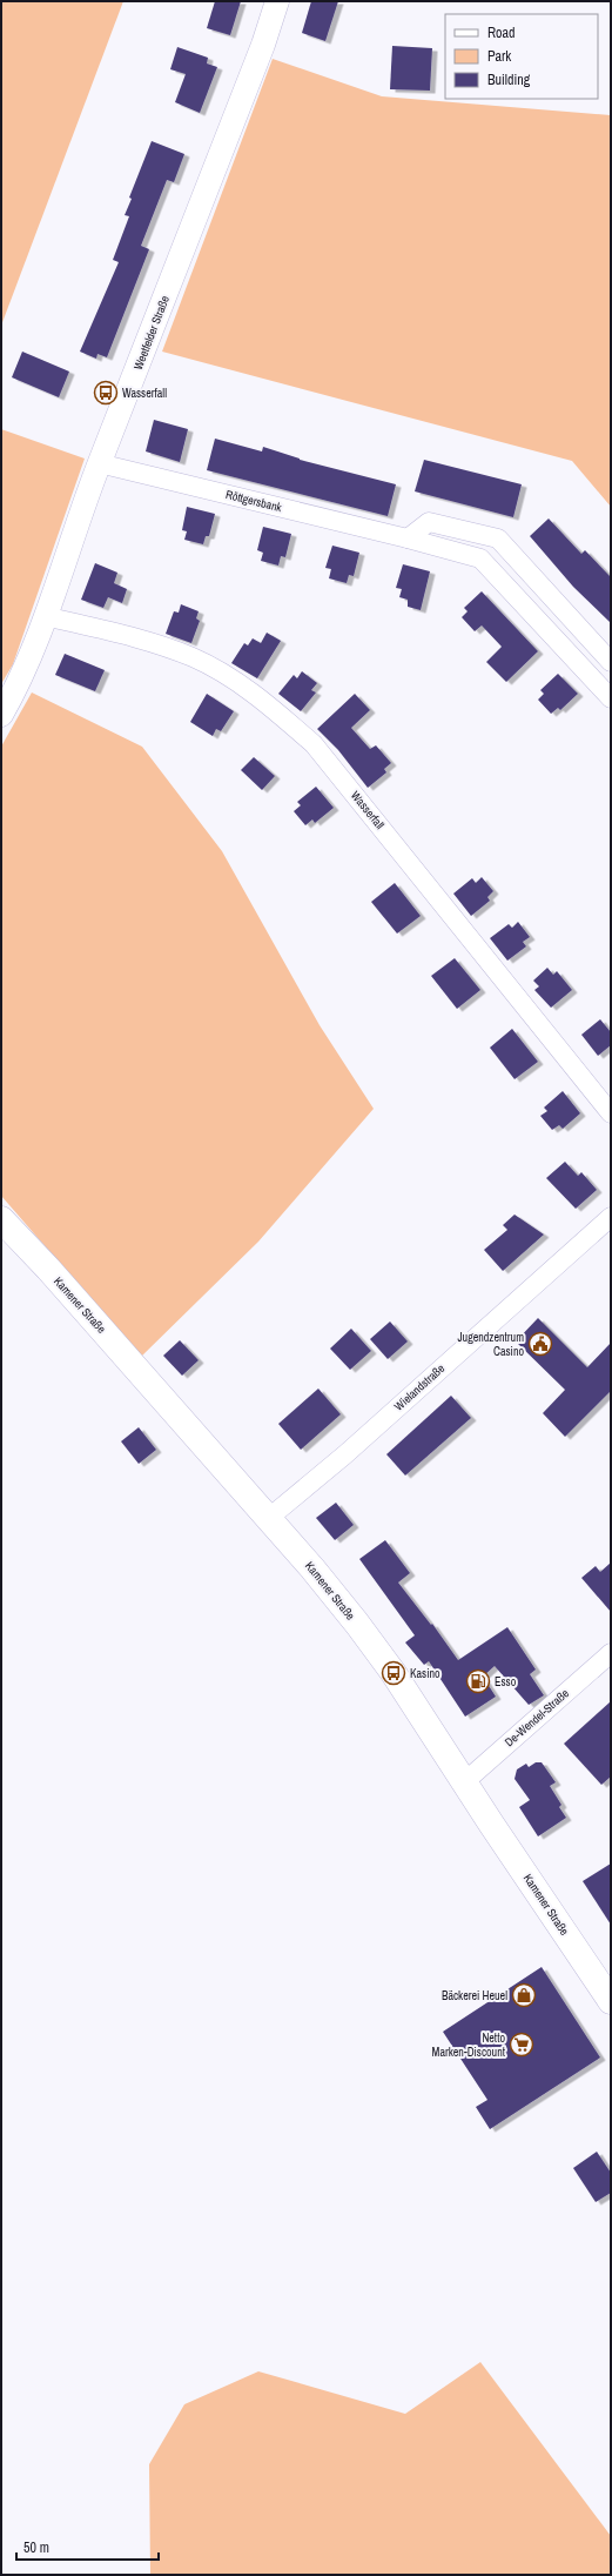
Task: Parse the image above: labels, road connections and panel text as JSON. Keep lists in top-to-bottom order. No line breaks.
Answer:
{"streets":{"main road":["Kamener Straße"],"street":["Weetfelder Straße","Röttgersbank","Wasserfall","Wielandstraße","De-Wendel-Straße"]},"crossings":[["Weetfelder Straße","Röttgersbank"],["Weetfelder Straße","Wasserfall"],["Kamener Straße","Wielandstraße"],["Kamener Straße","De-Wendel-Straße"]],"places":{"bus stop":["Wasserfall","Kasino"],"public building":["Jugendzentrum Casino"],"fuel station":["Esso"],"shop":["Bäckerei Heuel"],"supermarket":["Netto Marken-Discount"]},"legend":["Road","Park","Building"],"scale_bar":"50 m"}
